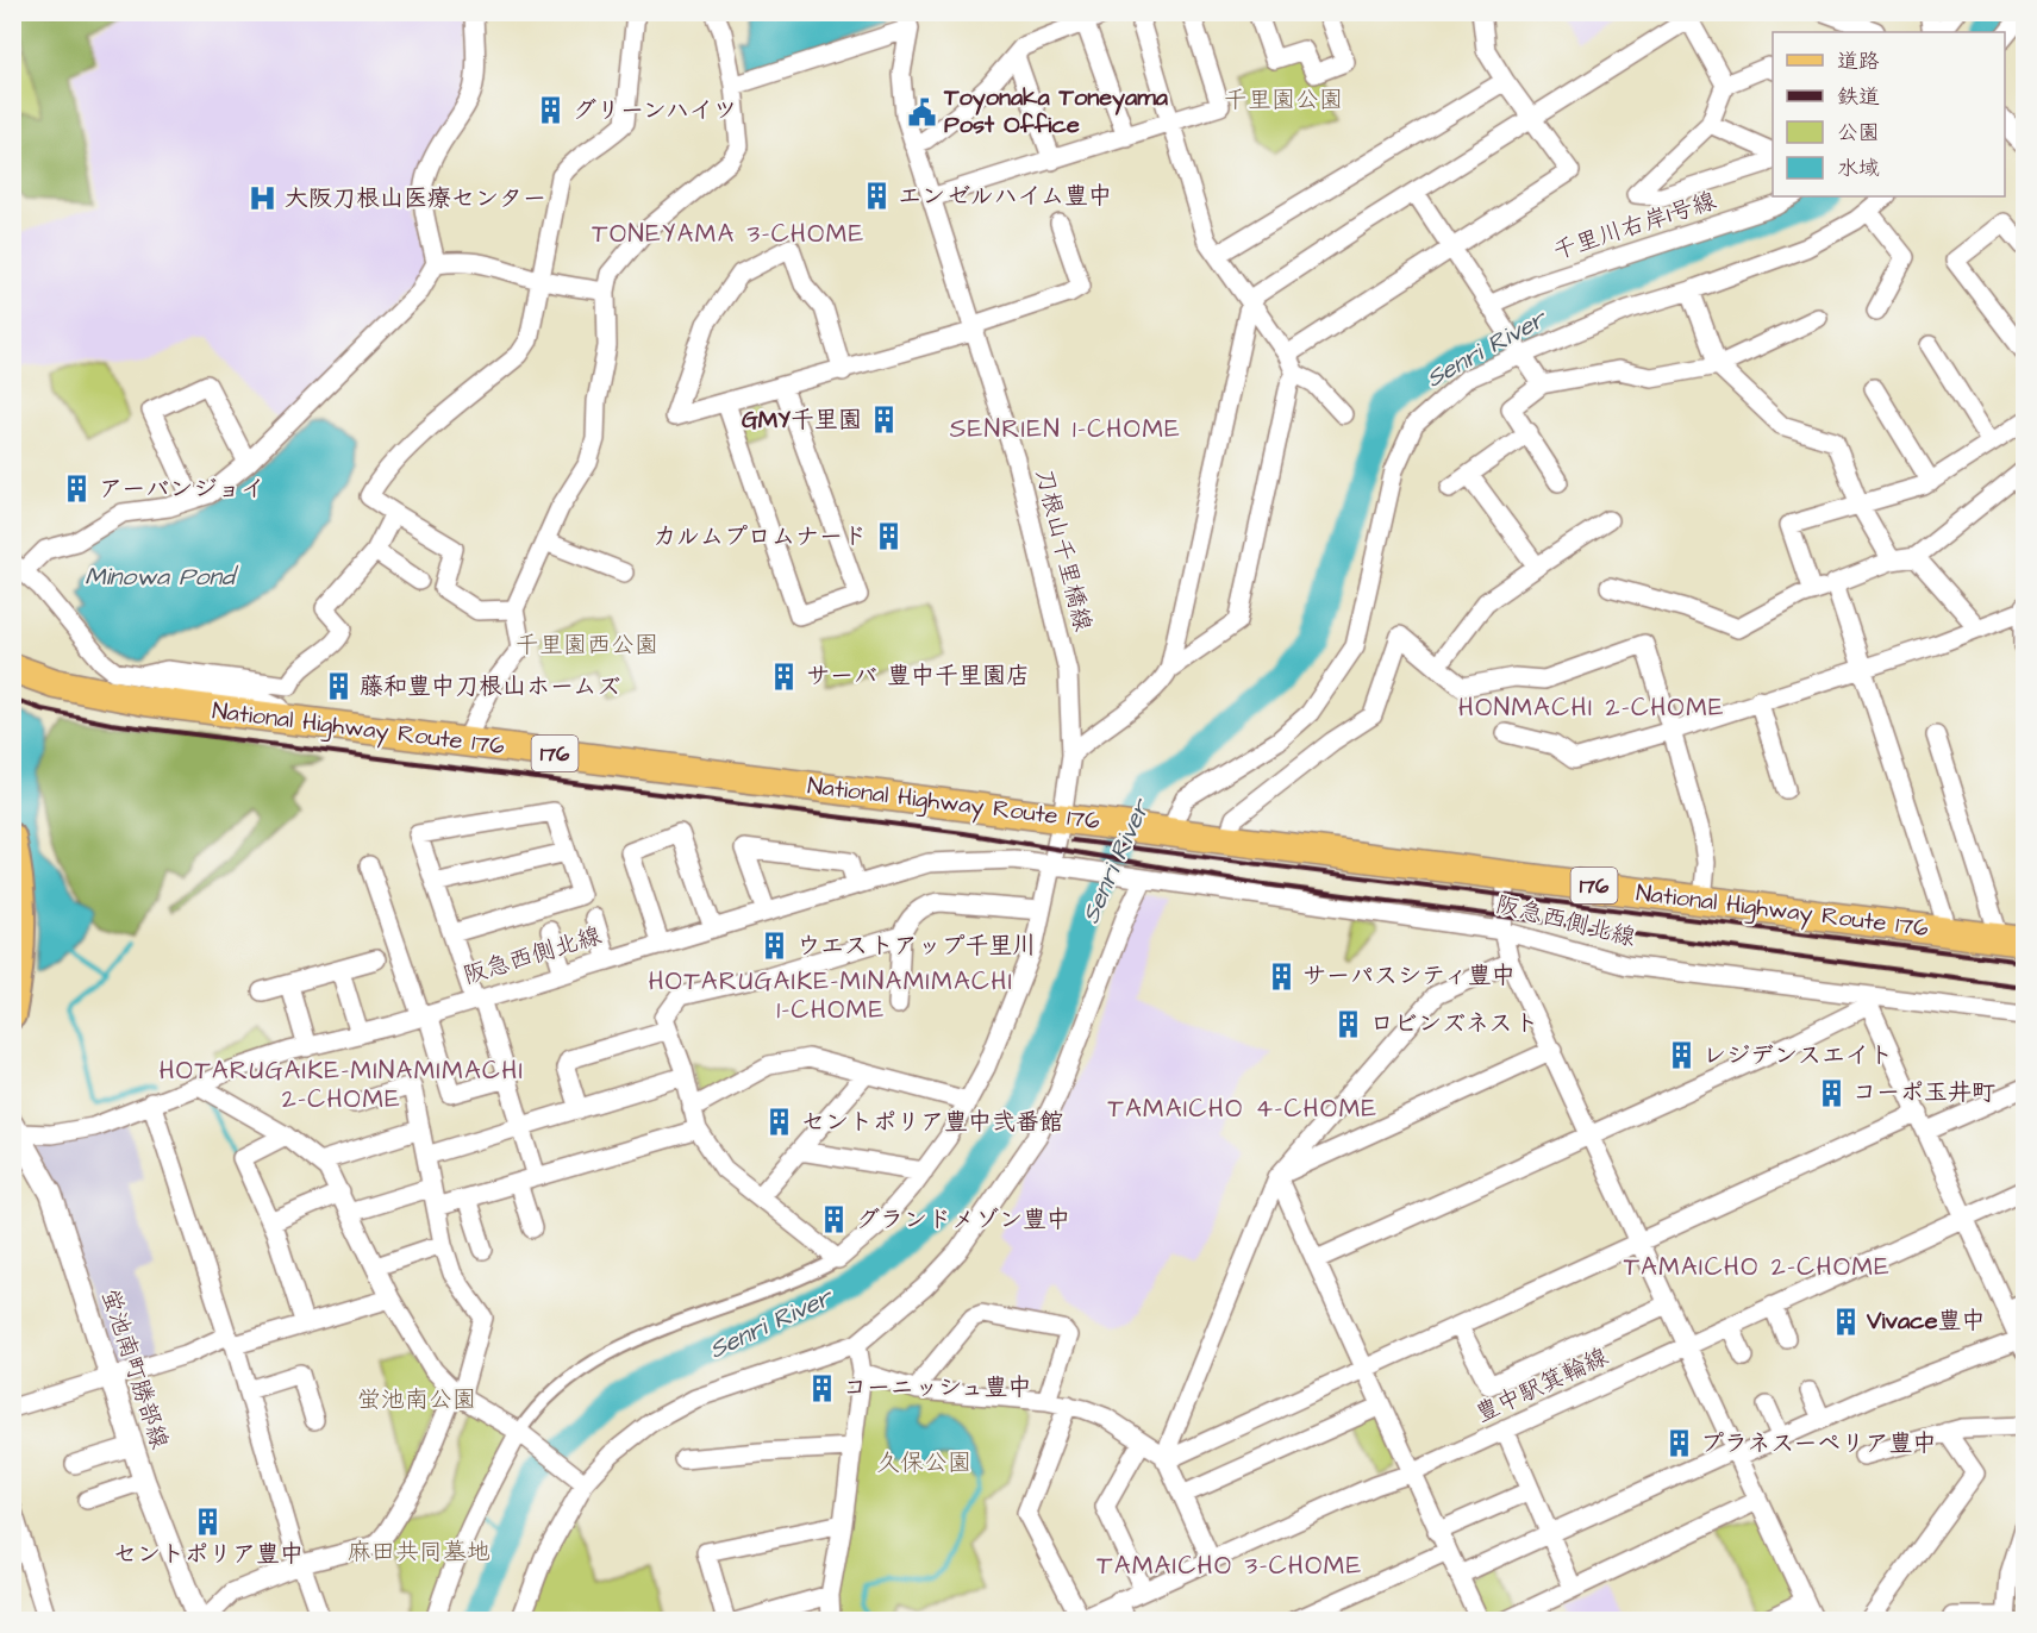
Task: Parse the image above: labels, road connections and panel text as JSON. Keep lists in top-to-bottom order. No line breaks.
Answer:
{"streets":{"highway":["National Highway Route 176","176"],"street":["千里川右岸1号線","刀根山千里橋線","阪急西側北線","蛍池南町勝部線","豊中駅箕輪線"]},"crossings":[["刀根山千里橋線","National Highway Route 176"],["刀根山千里橋線","阪急西側北線"],["阪急西側北線","蛍池南町勝部線"]],"districts":["TONEYAMA 3-CHOME","SENRIEN 1-CHOME","HONMACHI 2-CHOME","HOTARUGAIKE-MINAMIMACHI 1-CHOME","HOTARUGAIKE-MINAMIMACHI 2-CHOME","TAMAICHO 4-CHOME","TAMAICHO 2-CHOME","TAMAICHO 3-CHOME"],"water":["Senri River","Minowa Pond"],"parks":["千里園公園","千里園西公園","蛍池南公園","久保公園","麻田共同墓地"],"places":{"building":["グリーンハイツ","エンゼルハイム豊中","GMY千里園","アーバンジョイ","カルムプロムナード","サーバ 豊中千里園店","藤和豊中刀根山ホームズ","ウエストアップ千里川","サーパスシティ豊中","ロビンズネスト","レジデンスエイト","コーポ玉井町","セントポリア豊中弐番館","グランドメゾン豊中","Vivace豊中","コーニッシュ豊中","プラネスーペリア豊中","セントポリア豊中"],"public building":["Toyonaka Toneyama Post Office"],"hospital":["大阪刀根山医療センター"]},"legend":["道路","鉄道","公園","水域"]}
